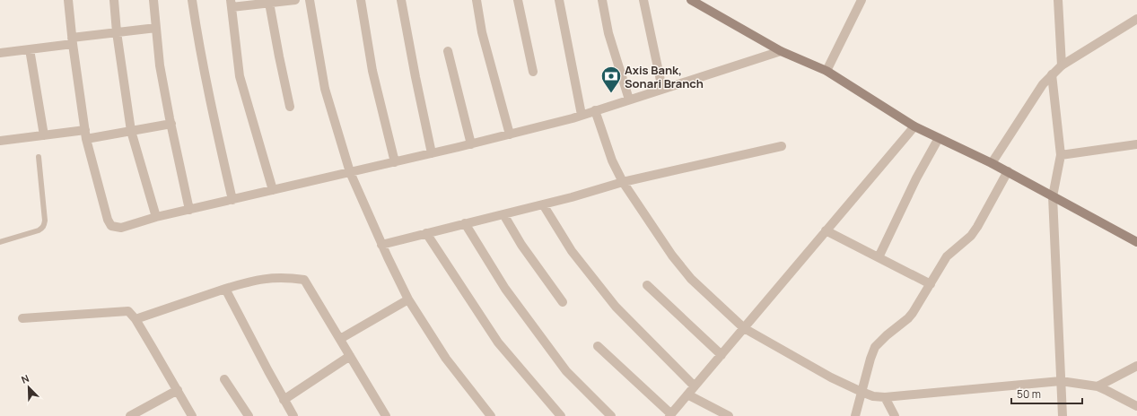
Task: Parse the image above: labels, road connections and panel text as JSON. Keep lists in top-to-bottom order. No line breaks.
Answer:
{"places":{"bank":["Axis Bank, Sonari Branch"]},"scale_bar":"50 m","north":"top left"}
